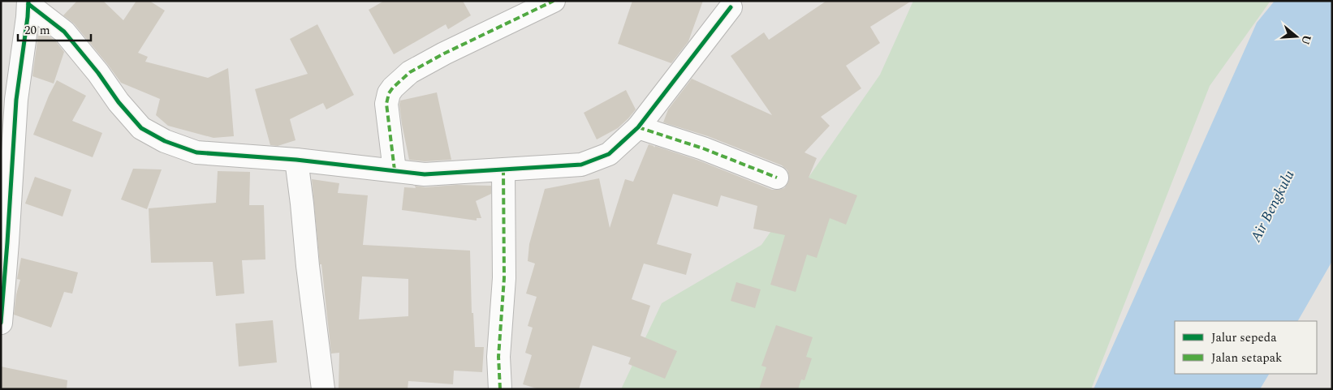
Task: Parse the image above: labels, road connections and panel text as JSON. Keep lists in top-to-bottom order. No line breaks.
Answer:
{"water":["Air Bengkulu"],"legend":["Jalur sepeda","Jalan setapak"],"scale_bar":"20 m","north":"right"}
